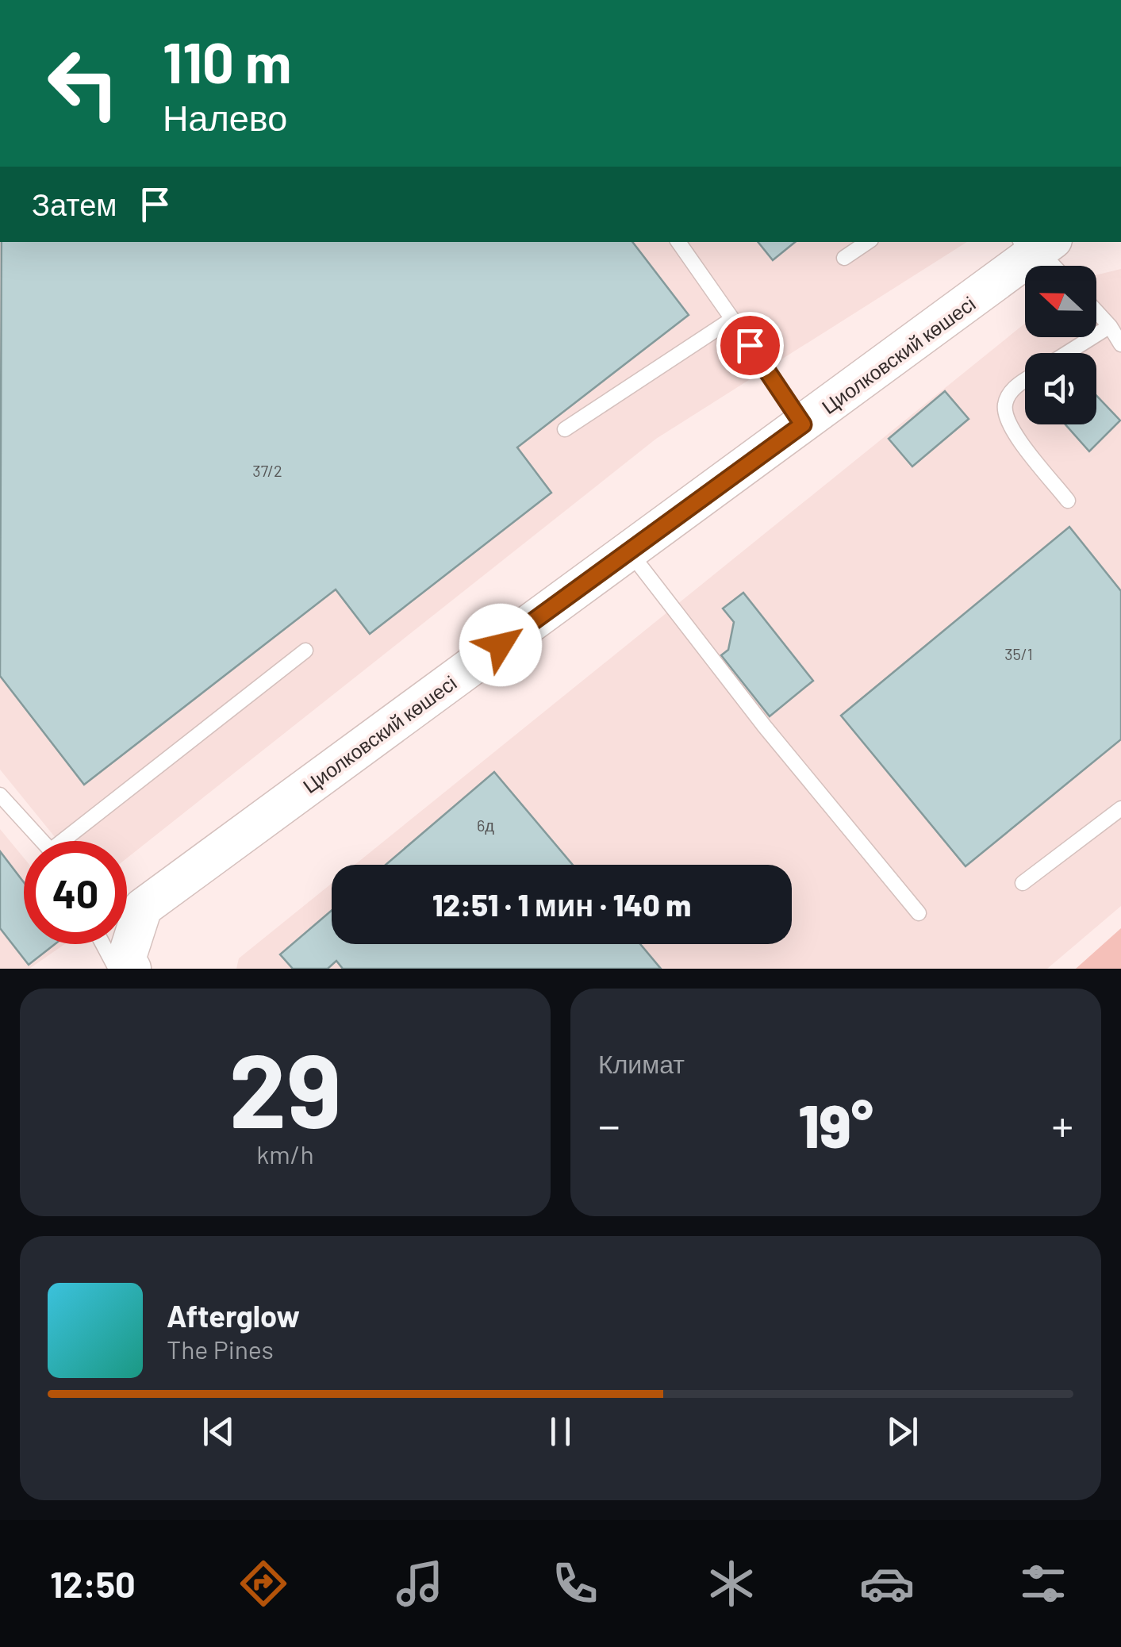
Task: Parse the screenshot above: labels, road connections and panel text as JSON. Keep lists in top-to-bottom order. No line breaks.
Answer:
{"streets":{"street":["Циолковский көшесі"]},"house_numbers":["37/2","35/1","6д"],"north":"left","page":{"turn":["110 m","Налево"],"then":"Затем","limit":"40","trip":"12:51 · 1 мин · 140 m","tile":[["29","km/h"],"Климат"],"heat":["−","19°","+"],"song":["Afterglow","The Pines"],"tabs":"12:50"}}
